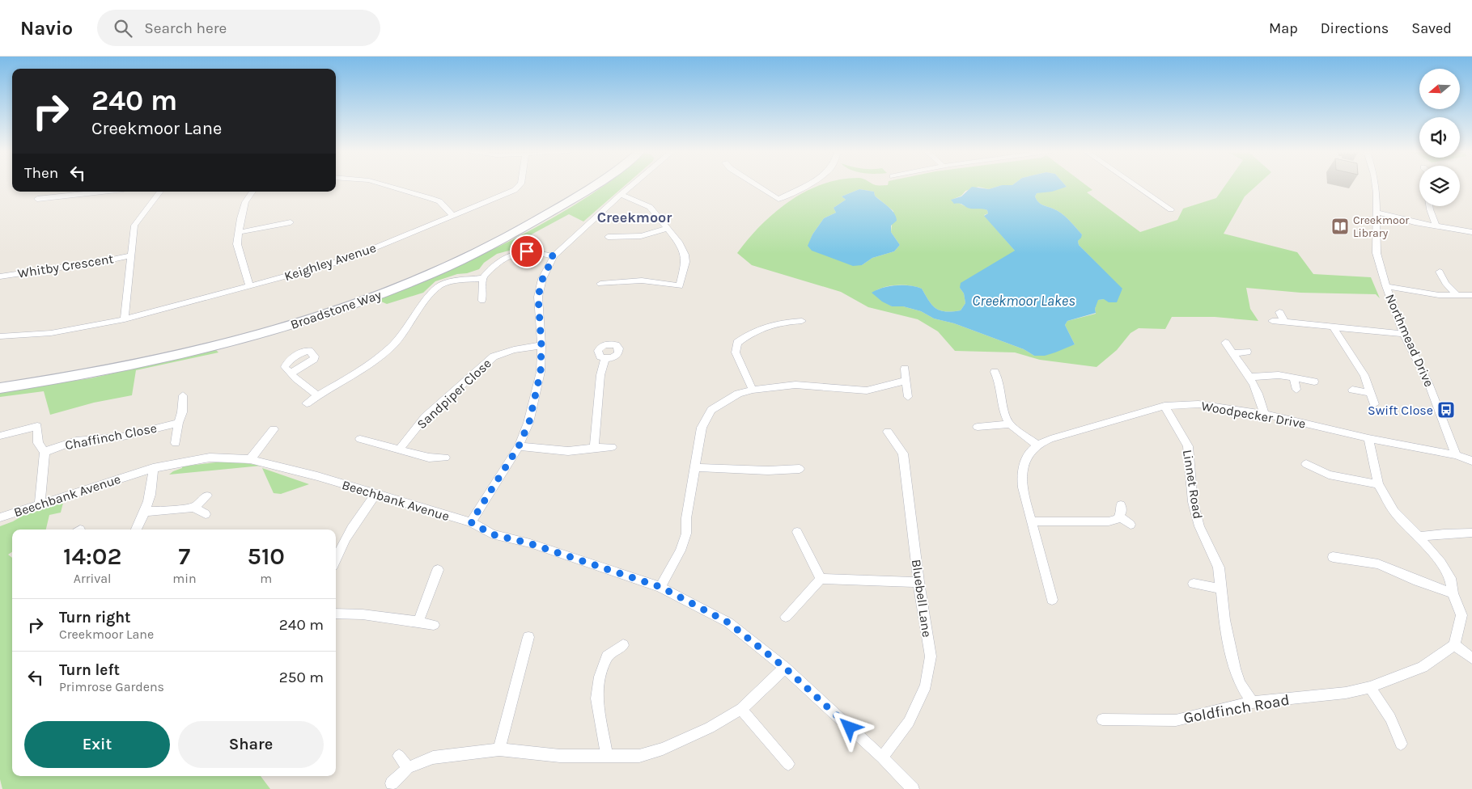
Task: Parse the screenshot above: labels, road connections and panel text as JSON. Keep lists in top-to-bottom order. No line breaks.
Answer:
{"streets":{"street":["Keighley Avenue","Whitby Crescent","Broadstone Way","Northmead Drive","Sandpiper Close","Woodpecker Drive","Chaffinch Close","Linnet Road","Beechbank Avenue","Bluebell Lane","Goldfinch Road"]},"crossings":[["Northmead Drive","Woodpecker Drive"],["Woodpecker Drive","Linnet Road"],["Linnet Road","Goldfinch Road"],["Beechbank Avenue","Bluebell Lane"]],"districts":["Creekmoor"],"water":["Creekmoor Lakes"],"places":{"library":["Creekmoor Library"],"bus stop":["Swift Close"]},"north":"left","page":{"header":"Navio","search":"Search here","nav":["Map","Directions","Saved"],"turn":["240 m","Creekmoor Lane"],"then":"Then","eta":["14:02","Arrival","7","min","510","m"],"list":[{"name":"Turn right","note":"Creekmoor Lane","value":"240 m"},{"name":"Turn left","note":"Primrose Gardens","value":"250 m"}],"buttons":["Exit","Share"]}}
